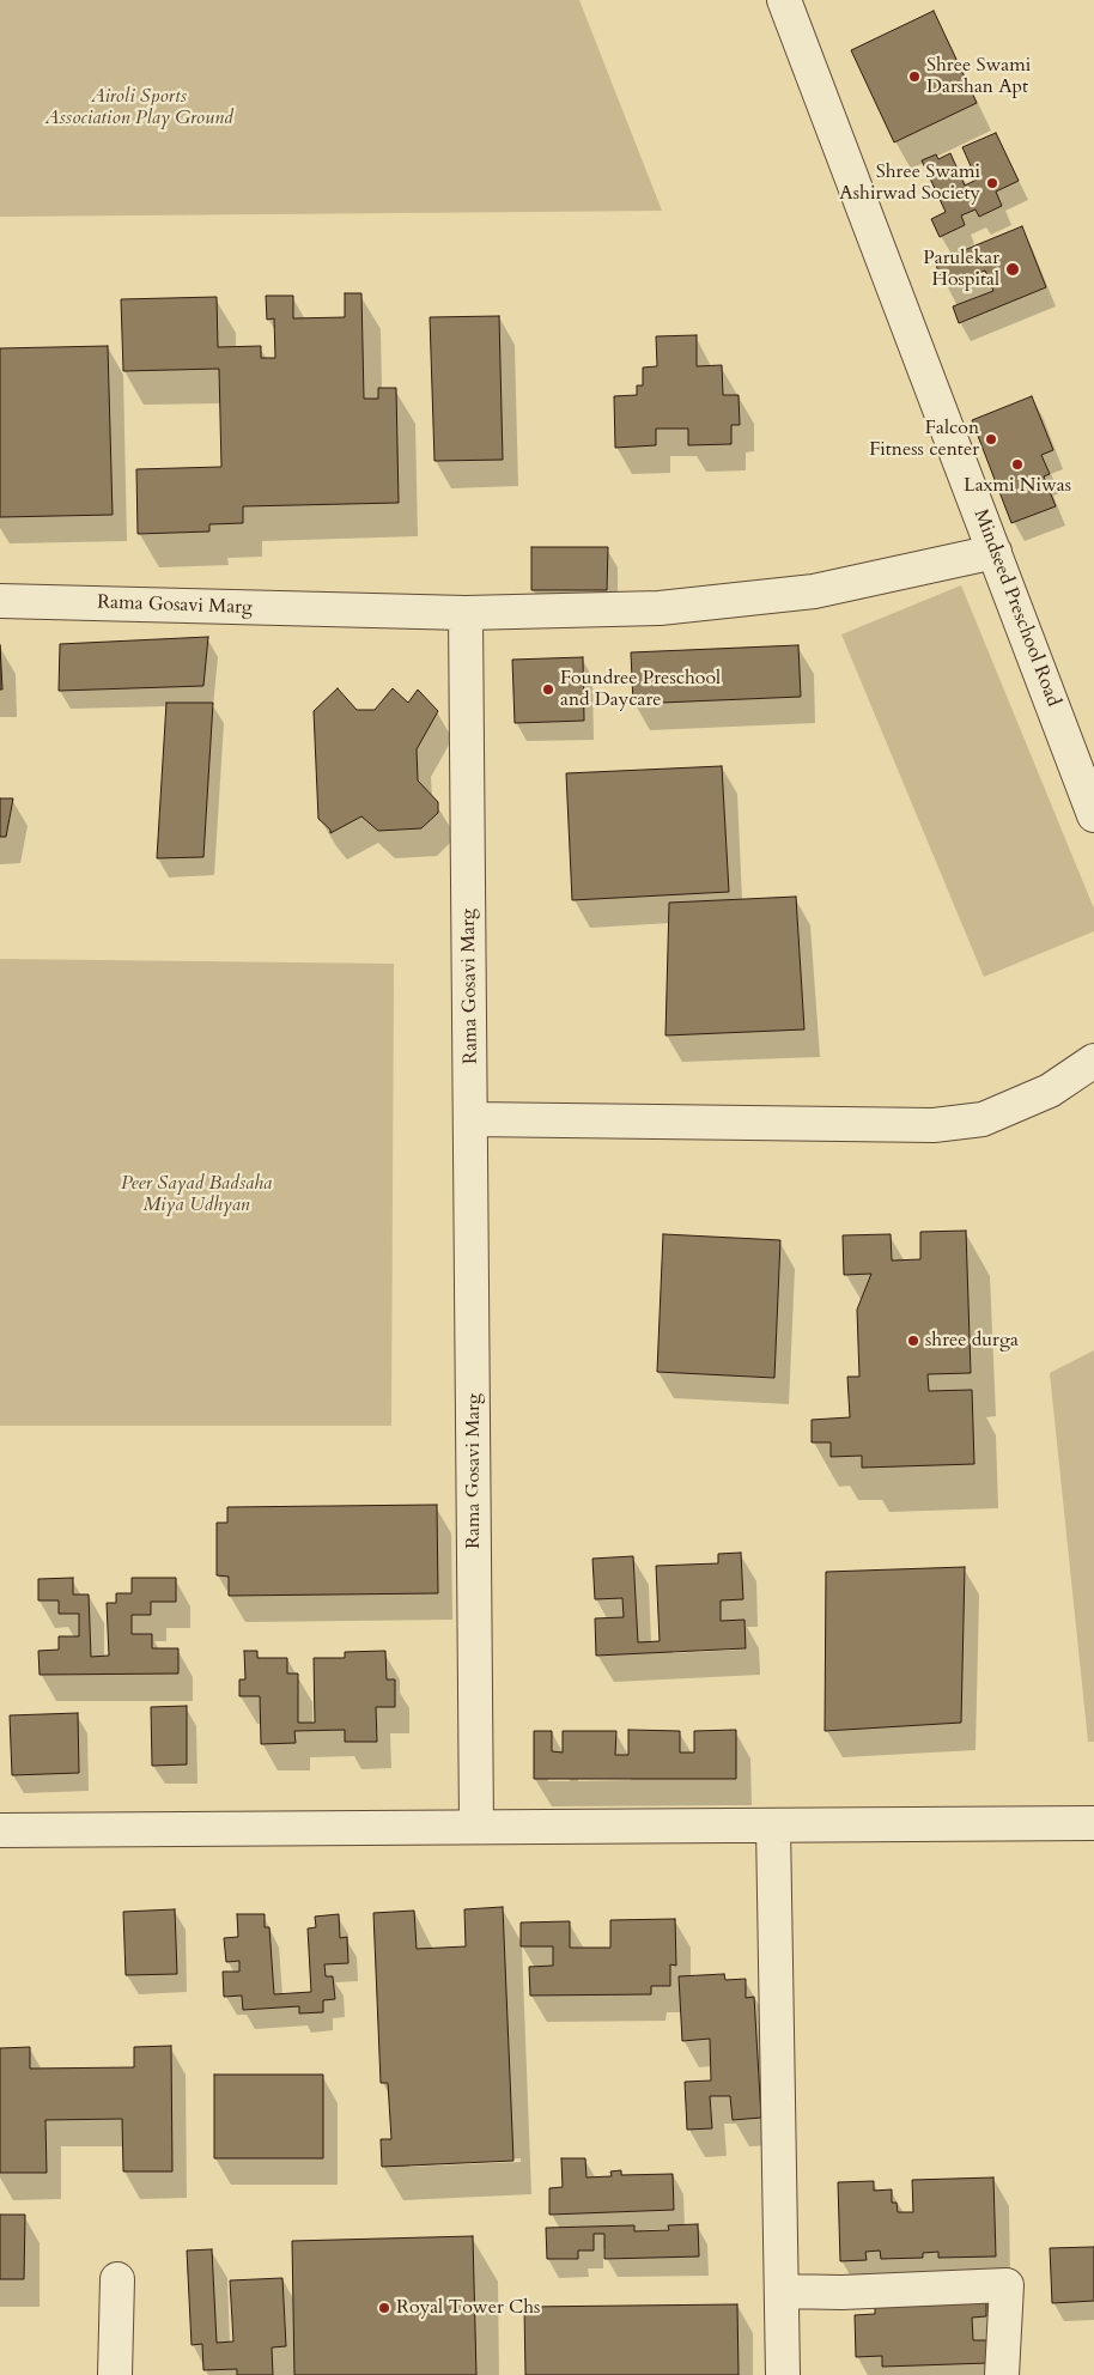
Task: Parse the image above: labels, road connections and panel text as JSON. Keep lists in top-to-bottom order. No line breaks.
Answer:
{"streets":{"street":["Rama Gosavi Marg","Mindseed Preschool Road"]},"parks":["Airoli Sports Association Play Ground","Peer Sayad Badsaha Miya Udhyan"],"places":["Shree Swami Darshan Apt","Shree Swami Ashirwad Society","Parulekar Hospital","Falcon Fitness center","Laxmi Niwas","Foundree Preschool and Daycare","shree durga","Royal Tower Chs"]}
